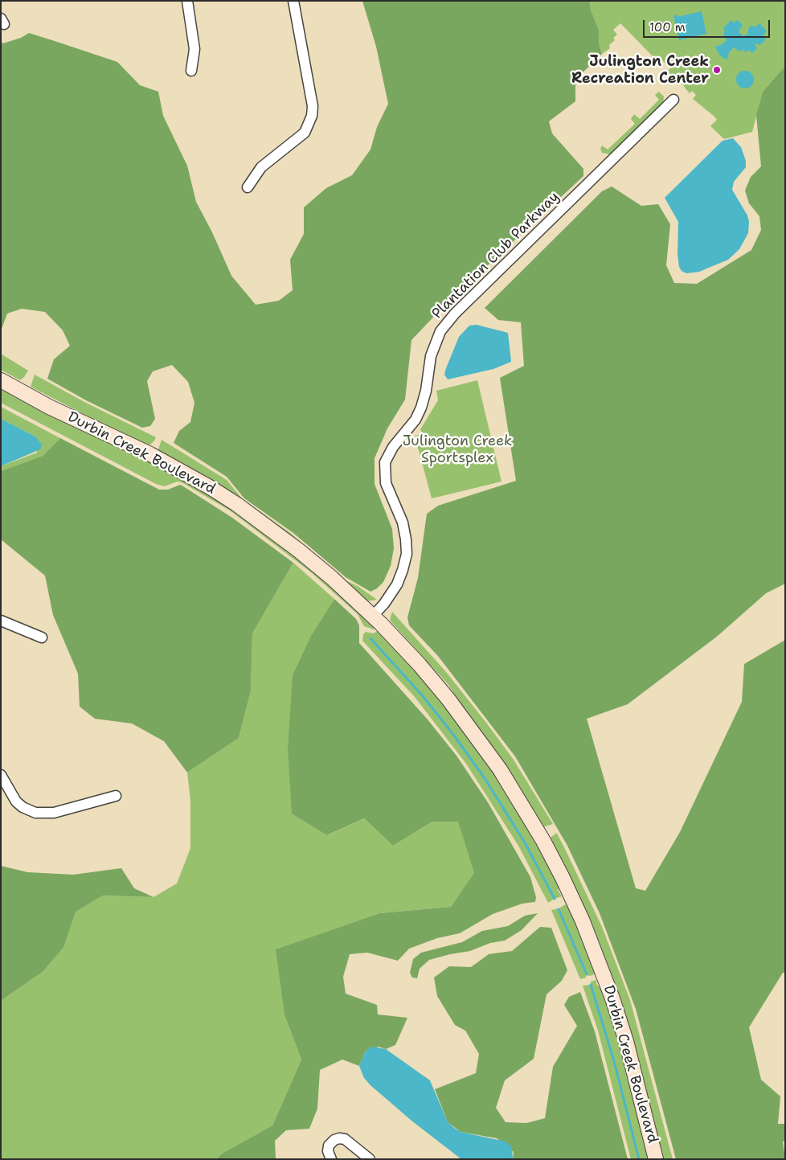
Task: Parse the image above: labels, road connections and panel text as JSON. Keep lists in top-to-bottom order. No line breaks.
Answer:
{"streets":{"street":["Plantation Club Parkway","Durbin Creek Boulevard"]},"crossings":[["Plantation Club Parkway","Durbin Creek Boulevard"]],"parks":["Julington Creek Sportsplex"],"places":["Julington Creek Recreation Center"],"scale_bar":"100 m"}
